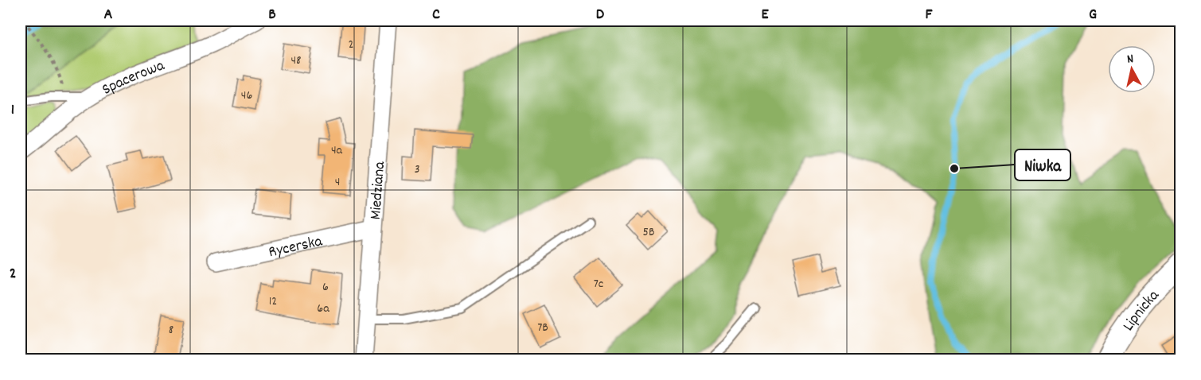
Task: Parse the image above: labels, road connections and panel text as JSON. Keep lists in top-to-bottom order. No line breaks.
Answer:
{"streets":{"street":["Spacerowa","Miedziana","Rycerska","Lipnicka"]},"crossings":[["Miedziana","Rycerska"]],"places":["Niwka"],"house_numbers":["2","48","46","4a","3","4","5B","7c","6","12","6a","7B","8"],"north":"top","grid":{"columns":["A","B","C","D","E","F","G"],"rows":["1","2"]}}
